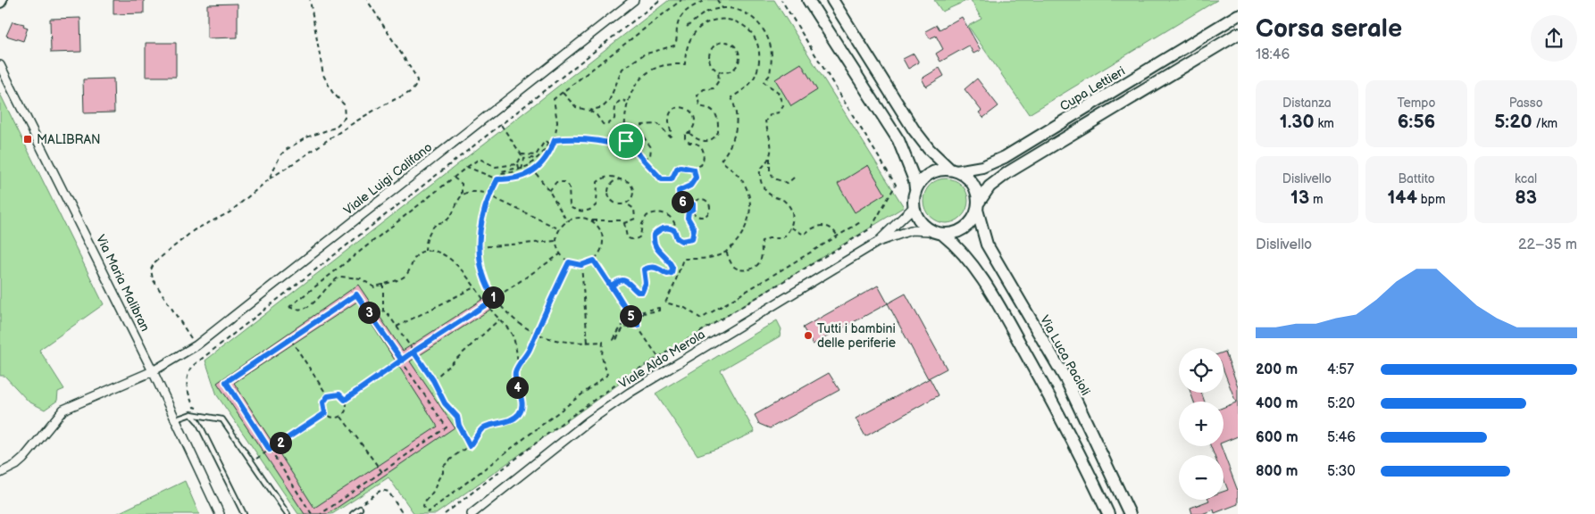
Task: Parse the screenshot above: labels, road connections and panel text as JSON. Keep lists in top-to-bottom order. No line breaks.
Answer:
{"streets":{"main road":["Cupa Lettieri","Via Luca Pacioli"],"street":["Viale Luigi Califano","Via Maria Malibran","Viale Aldo Merola"]},"crossings":[["Cupa Lettieri","Via Luca Pacioli"],["Cupa Lettieri","Viale Aldo Merola"],["Viale Luigi Califano","Via Maria Malibran"],["Via Luca Pacioli","Viale Aldo Merola"]],"places":{"transit":["MALIBRAN"],"other":["Tutti i bambini delle periferie"]},"page":{"heading":["Corsa serale","18:46"],"stats":[["Distanza","1.30 km"],["Tempo","6:56"],["Passo","5:20 /km"],["Dislivello","13 m"],["Battito","144 bpm"],["kcal","83"]],"pins":["6","1","3","5","4","2"],"chart":["Dislivello","22–35 m"],"map_buttons":["+","−"],"list":[{"name":"200 m","note":"4:57"},{"name":"400 m","note":"5:20"},{"name":"600 m","note":"5:46"},{"name":"800 m","note":"5:30"}]}}
